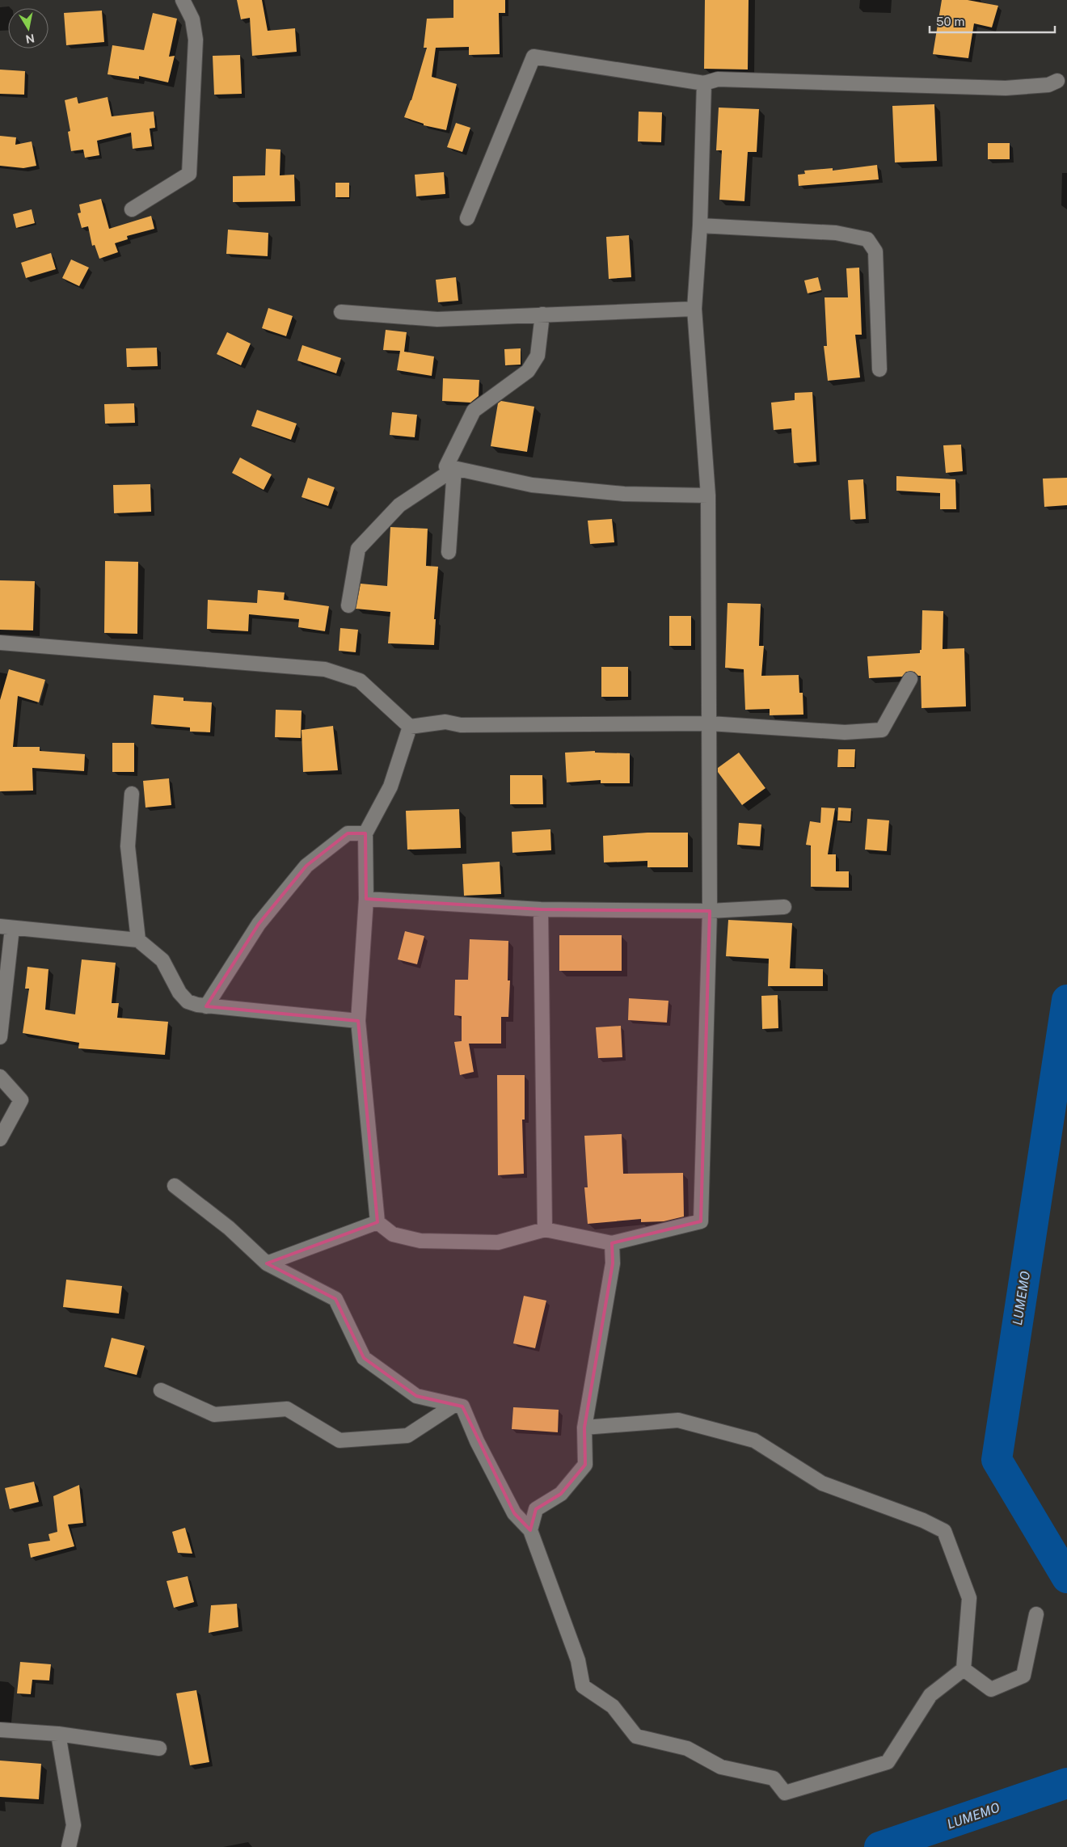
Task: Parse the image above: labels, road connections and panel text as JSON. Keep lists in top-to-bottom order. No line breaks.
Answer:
{"water":["LUMEMO"],"scale_bar":"50 m","north":"bottom"}
